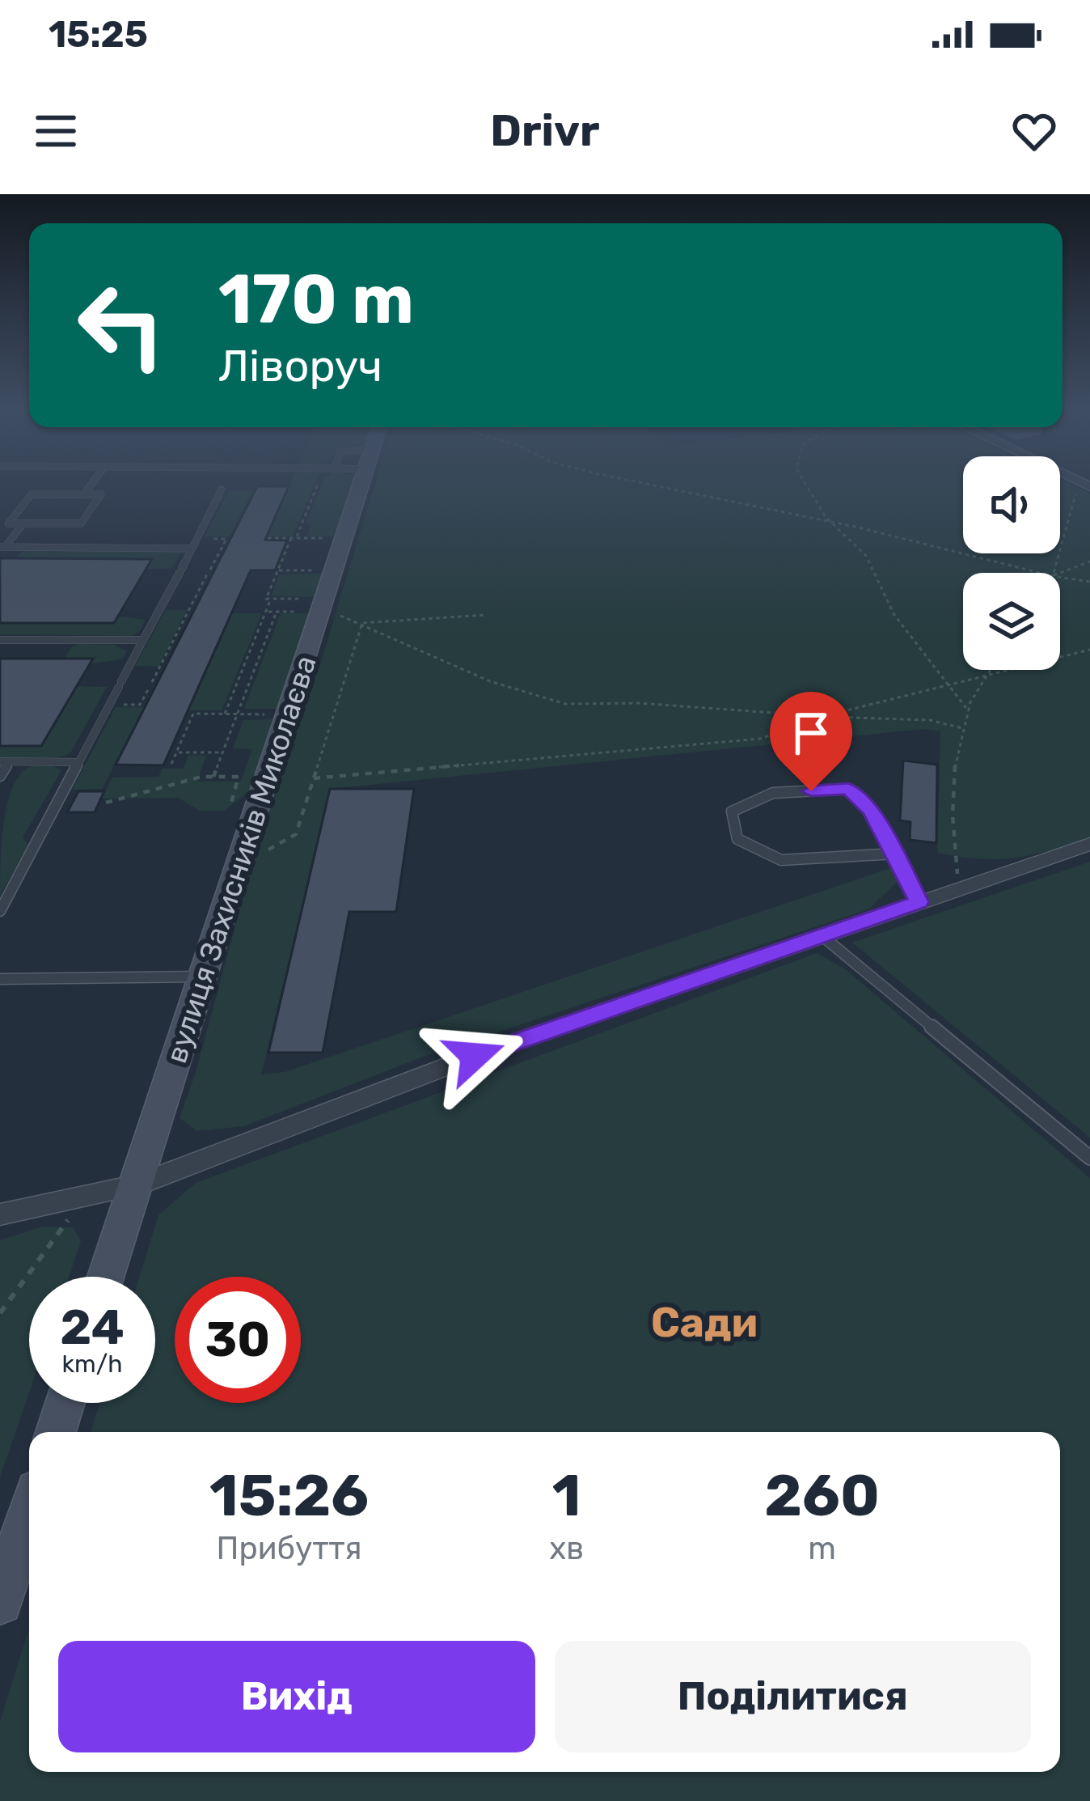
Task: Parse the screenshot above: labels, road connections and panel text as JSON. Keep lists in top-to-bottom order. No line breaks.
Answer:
{"streets":{"street":["вулиця Захисників Миколаєва"]},"districts":["Сади"],"page":{"status":"15:25","header":"Drivr","turn":["170 m","Ліворуч"],"speed":"24 km/h","limit":"30","eta":["15:26","Прибуття","1","хв","260","m"],"buttons":["Вихід","Поділитися"]}}
